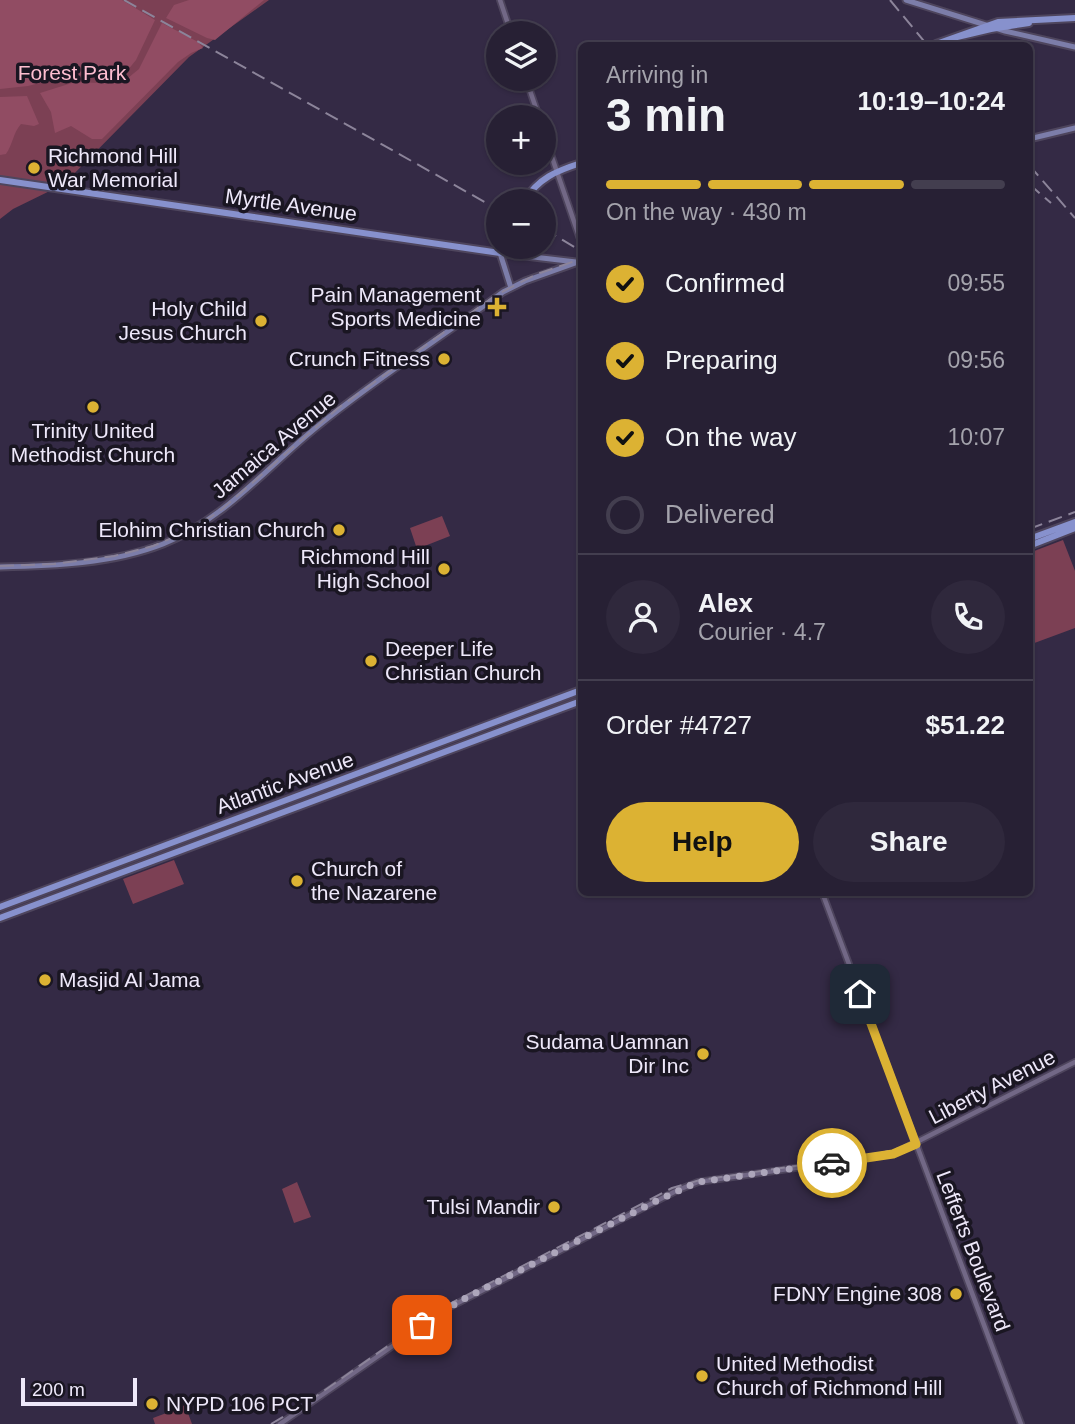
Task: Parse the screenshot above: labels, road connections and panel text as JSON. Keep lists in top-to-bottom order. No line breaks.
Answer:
{"streets":{"main road":["Myrtle Avenue","Jamaica Avenue","Atlantic Avenue"],"street":["Liberty Avenue","Lefferts Boulevard"]},"crossings":[["Liberty Avenue","Lefferts Boulevard"]],"parks":["Forest Park"],"places":{"other":["Richmond Hill War Memorial","Holy Child Jesus Church","Crunch Fitness","Trinity United Methodist Church","Elohim Christian Church","Richmond Hill High School","Deeper Life Christian Church","Church of the Nazarene","Masjid Al Jama","Sudama Uamnan Dir Inc","Tulsi Mandir","FDNY Engine 308","United Methodist Church of Richmond Hill","NYPD 106 PCT"],"health":["Pain Management Sports Medicine"]},"scale_bar":"200 m","page":{"map_buttons":["+","−"],"heading":["3 min","Arriving in","10:19–10:24"],"panel":["Alex","Courier · 4.7","Order #4727","$51.22"],"bar":"On the way · 430 m","list":[["Confirmed","09:55"],["Preparing","09:56"],["On the way","10:07"],"Delivered"],"buttons":["Help","Share"],"scale":"200 m"}}
